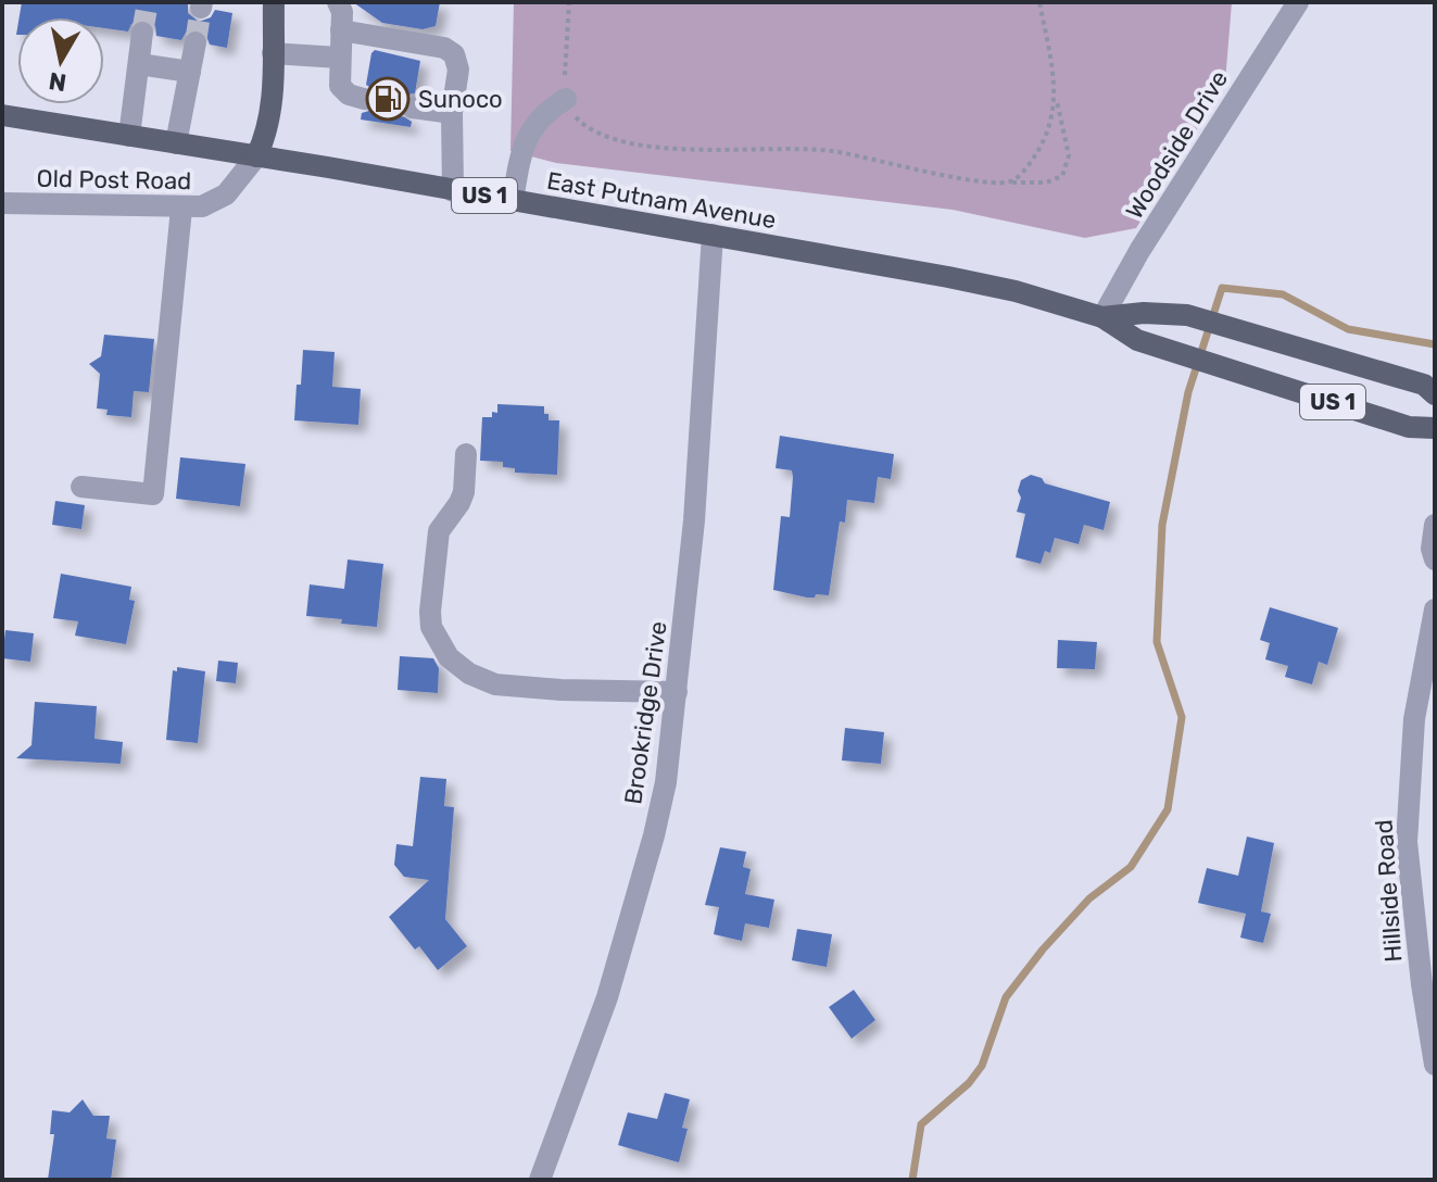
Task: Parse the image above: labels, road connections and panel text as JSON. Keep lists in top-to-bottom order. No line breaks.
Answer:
{"streets":{"main road":["US 1","East Putnam Avenue"],"street":["Woodside Drive","Old Post Road","Brookridge Drive","Hillside Road"]},"crossings":[["Woodside Drive","East Putnam Avenue"],["Old Post Road","East Putnam Avenue"],["East Putnam Avenue","Brookridge Drive"]],"places":{"fuel station":["Sunoco"]},"north":"bottom"}
